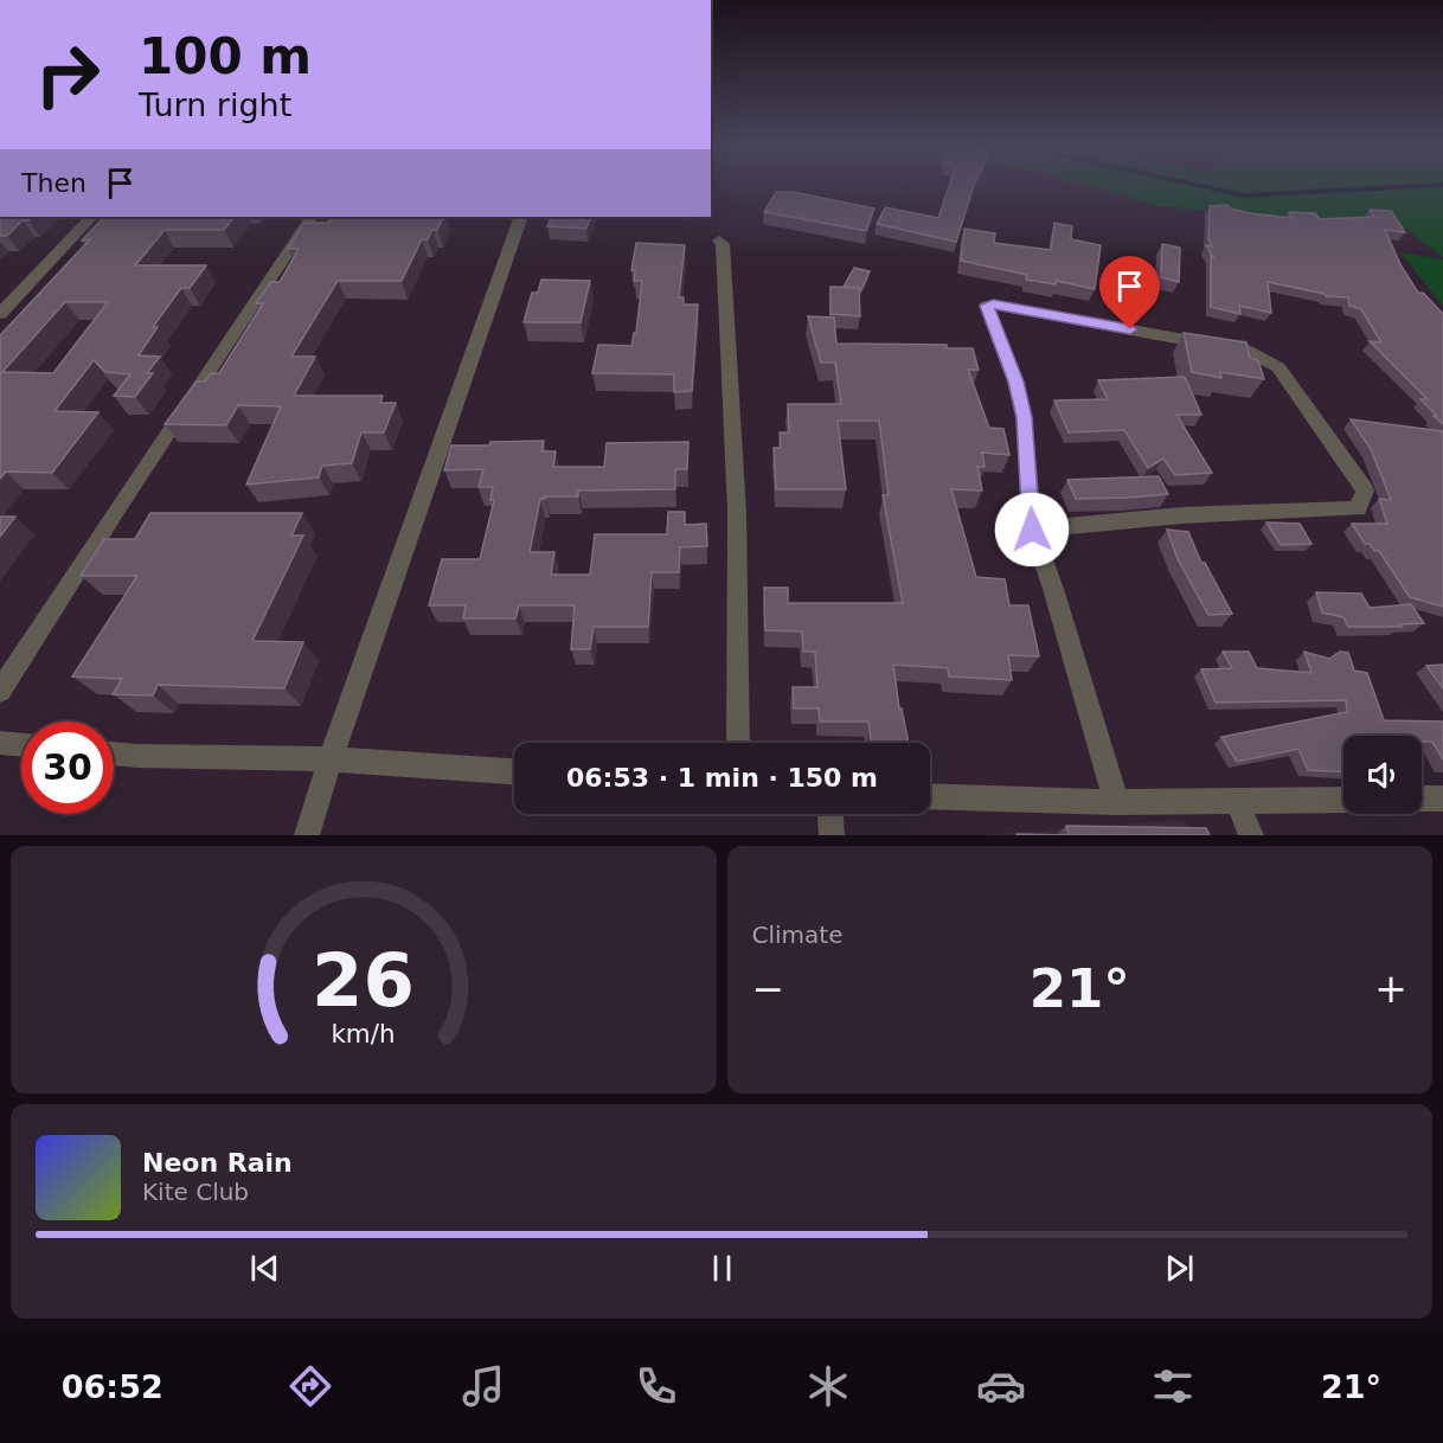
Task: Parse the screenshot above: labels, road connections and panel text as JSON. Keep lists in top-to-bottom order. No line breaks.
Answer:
{"page":{"turn":["100 m","Turn right"],"then":"Then","limit":"30","trip":"06:53 · 1 min · 150 m","tile":"Climate","heat":["−","21°","+"],"song":["Neon Rain","Kite Club"],"tabs":["06:52","21°"],"gauge":["26","km/h"]}}
